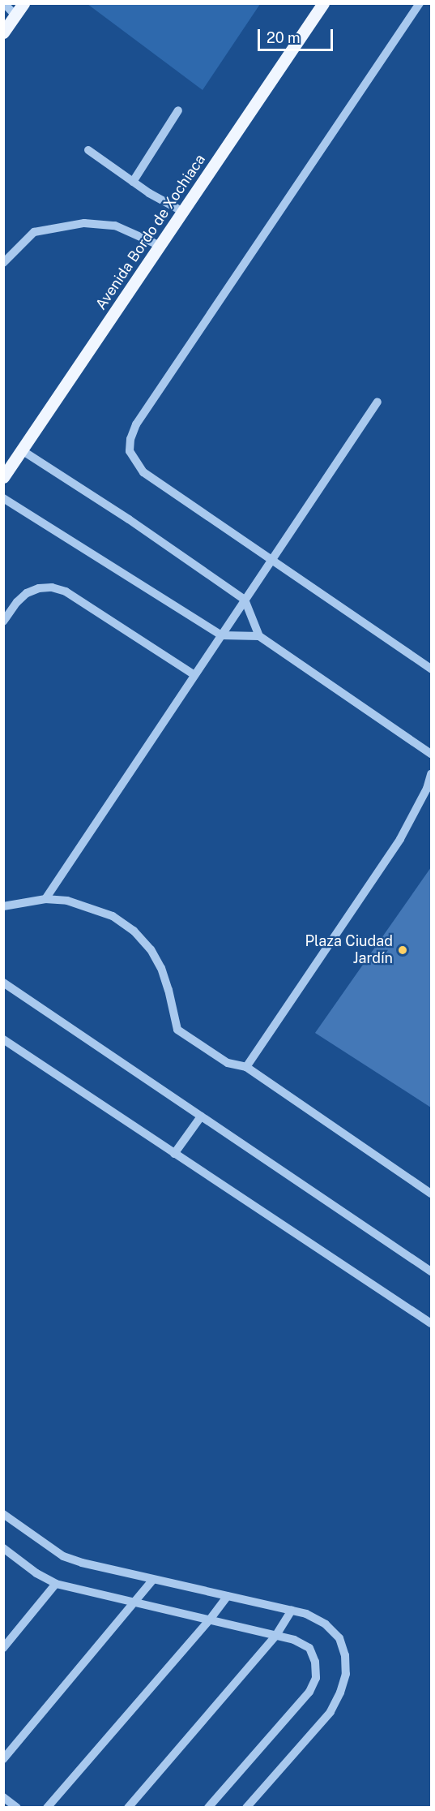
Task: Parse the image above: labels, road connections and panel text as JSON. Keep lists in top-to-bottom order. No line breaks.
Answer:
{"streets":{"main road":["Avenida Bordo de Xochiaca"]},"places":["Plaza Ciudad Jardín"],"scale_bar":"20 m"}
